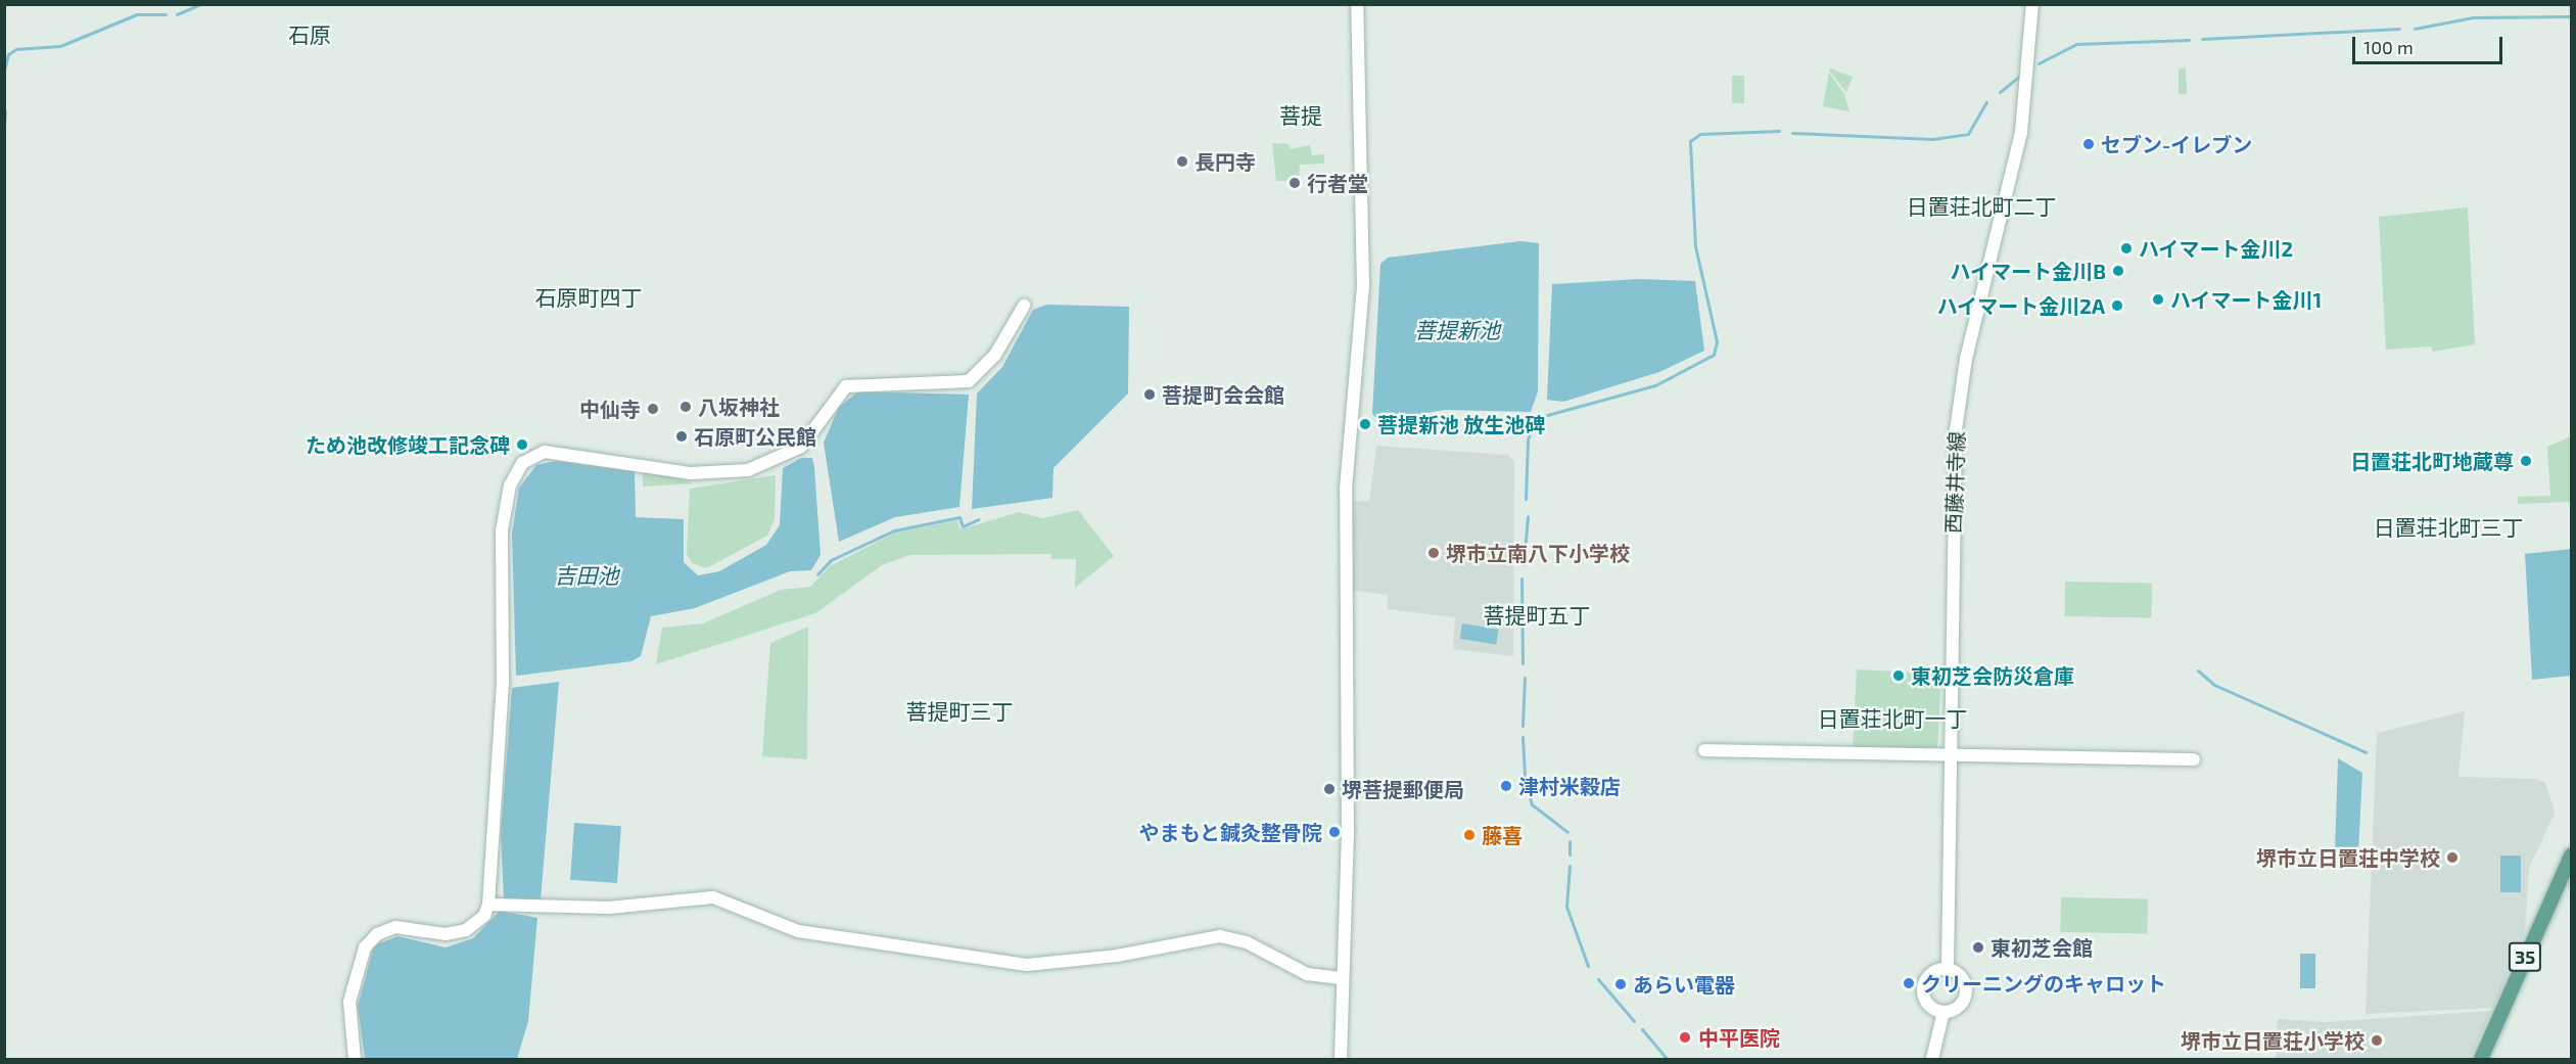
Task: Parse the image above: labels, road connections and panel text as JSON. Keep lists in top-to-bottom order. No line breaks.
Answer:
{"streets":{"main road":["35"],"street":["西藤井寺線"]},"districts":["石原","菩提","日置荘北町二丁","石原町四丁","日置荘北町三丁","菩提町五丁","菩提町三丁","日置荘北町一丁"],"water":["菩提新池","吉田池"],"places":["セブン-イレブン","長円寺","行者堂","ハイマート金川2","ハイマート金川B","ハイマート金川1","ハイマート金川2A","菩提町会会館","八坂神社","中仙寺","菩提新池 放生池碑","石原町公民館","ため池改修竣工記念碑","日置荘北町地蔵尊","堺市立南八下小学校","東初芝会防災倉庫","津村米穀店","堺菩提郵便局","やまもと鍼灸整骨院","藤喜","堺市立日置荘中学校","東初芝会館","クリーニングのキャロット","あらい電器","中平医院","堺市立日置荘小学校"],"scale_bar":"100 m"}
